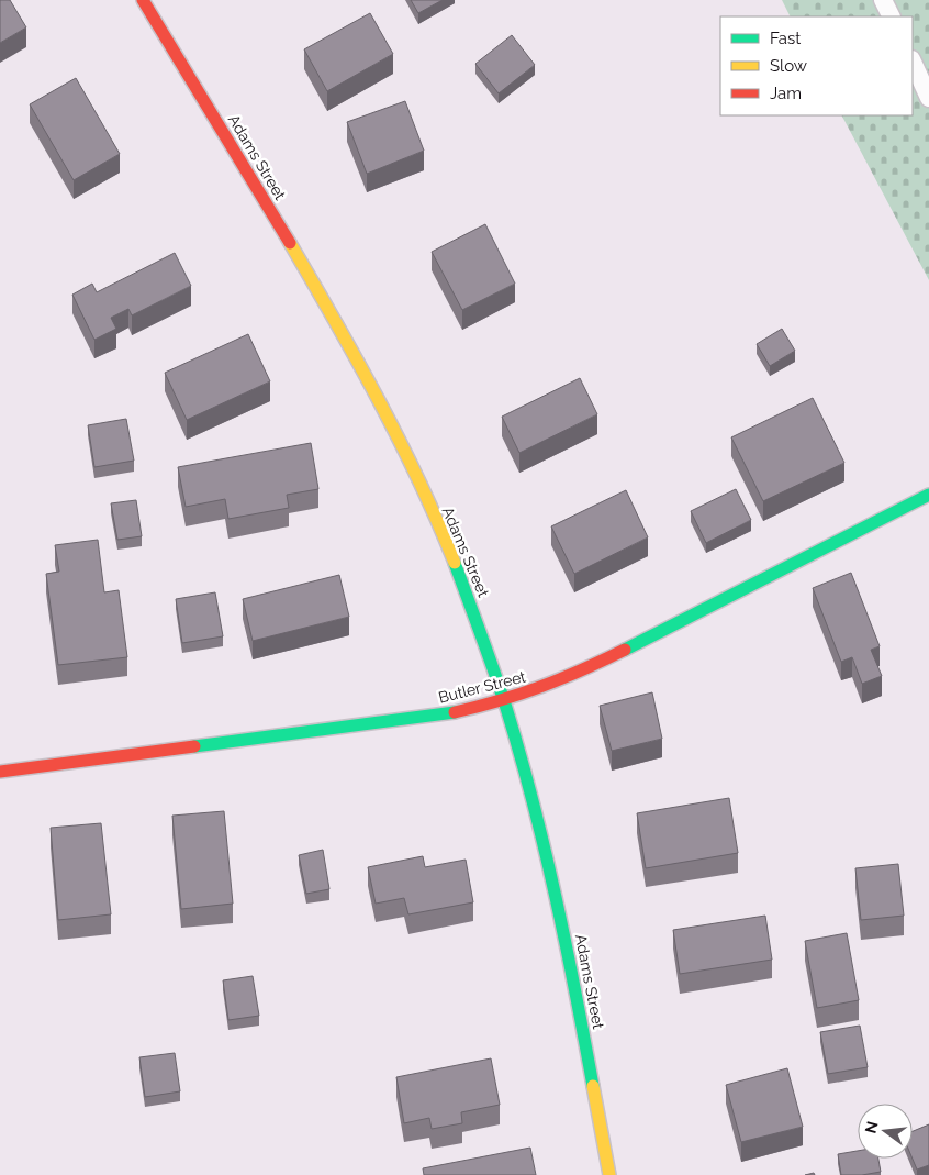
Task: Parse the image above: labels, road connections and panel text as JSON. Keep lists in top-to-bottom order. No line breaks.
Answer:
{"streets":{"main road":["Adams Street","Butler Street"]},"crossings":[["Adams Street","Butler Street"]],"legend":["Fast","Slow","Jam"],"north":"left"}
